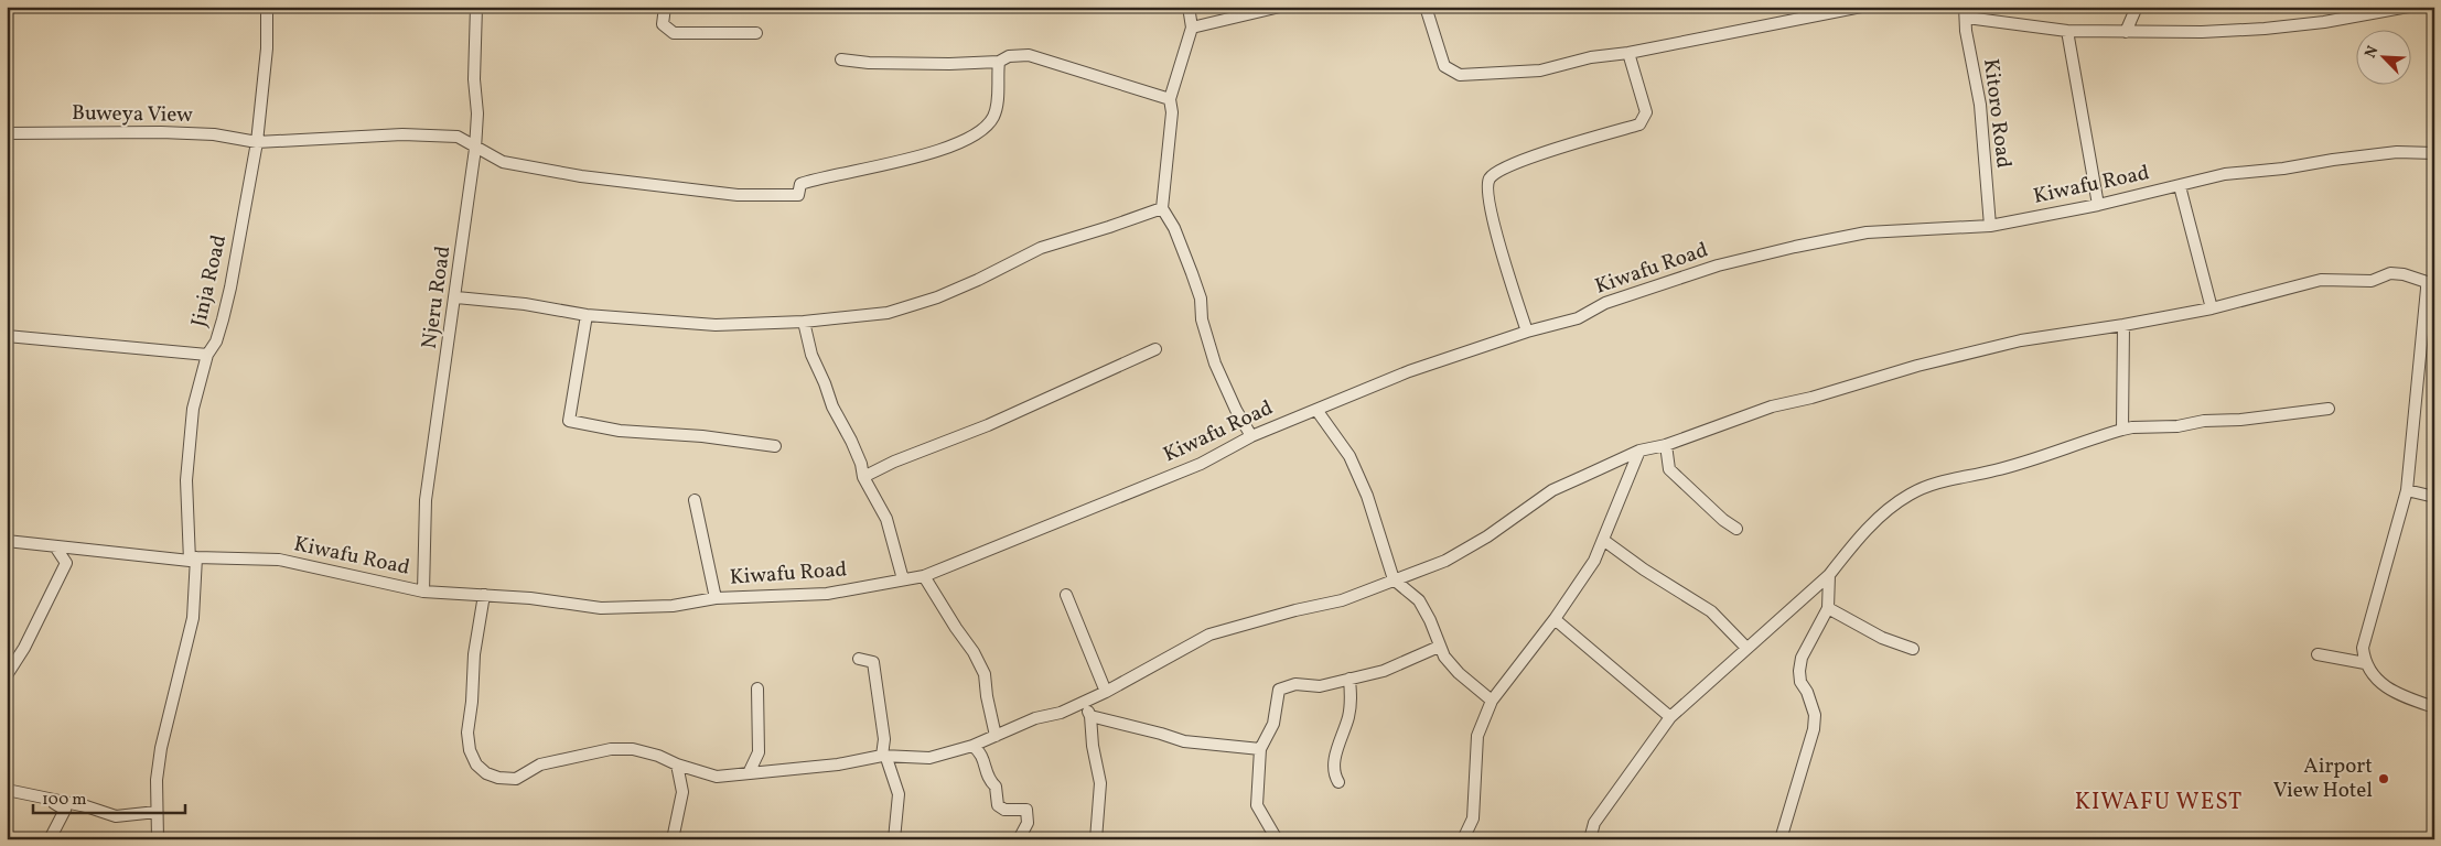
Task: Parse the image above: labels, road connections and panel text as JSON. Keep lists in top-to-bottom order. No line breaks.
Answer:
{"streets":{"street":["Kitoro Road","Buweya View","Kiwafu Road","Jinja Road","Njeru Road"]},"crossings":[["Kitoro Road","Kiwafu Road"],["Buweya View","Jinja Road"],["Buweya View","Njeru Road"],["Kiwafu Road","Jinja Road"],["Kiwafu Road","Njeru Road"]],"districts":["KIWAFU WEST"],"places":["Airport View Hotel"],"scale_bar":"100 m","north":"top left"}
